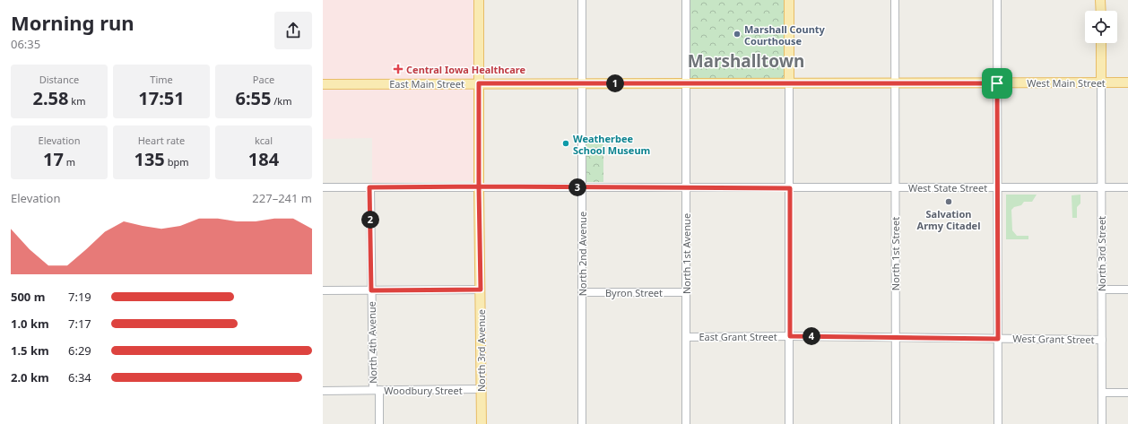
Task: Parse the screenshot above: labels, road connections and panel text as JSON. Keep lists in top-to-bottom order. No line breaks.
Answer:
{"streets":{"main road":["West Main Street","East Main Street","North 3rd Avenue"],"street":["West State Street","North 2nd Avenue","North 1st Avenue","North 1st Street","North 3rd Street","Byron Street","East Grant Street","West Grant Street","North 4th Avenue","Woodbury Street"]},"crossings":[["West Main Street","East Main Street"],["West Main Street","North 1st Street"],["West Main Street","North 3rd Street"],["East Main Street","North 2nd Avenue"],["East Main Street","North 1st Avenue"],["East Main Street","North 3rd Avenue"],["West State Street","North 2nd Avenue"],["West State Street","North 1st Avenue"],["West State Street","North 1st Street"],["West State Street","North 3rd Street"],["West State Street","North 4th Avenue"],["West State Street","North 3rd Avenue"],["North 2nd Avenue","Byron Street"],["North 1st Avenue","Byron Street"],["North 1st Avenue","East Grant Street"],["North 1st Street","West Grant Street"],["North 3rd Street","West Grant Street"],["East Grant Street","West Grant Street"],["North 4th Avenue","Woodbury Street"],["North 3rd Avenue","Woodbury Street"]],"districts":["Marshalltown"],"places":{"other":["Marshall County Courthouse","Weatherbee School Museum","Salvation Army Citadel"],"health":["Central Iowa Healthcare"]},"page":{"heading":["Morning run","06:35"],"stats":[["Distance","2.58 km"],["Time","17:51"],["Pace","6:55 /km"],["Elevation","17 m"],["Heart rate","135 bpm"],["kcal","184"]],"pins":["1","3","2","4"],"chart":["Elevation","227–241 m"],"list":[{"name":"500 m","note":"7:19"},{"name":"1.0 km","note":"7:17"},{"name":"1.5 km","note":"6:29"},{"name":"2.0 km","note":"6:34"}]}}
